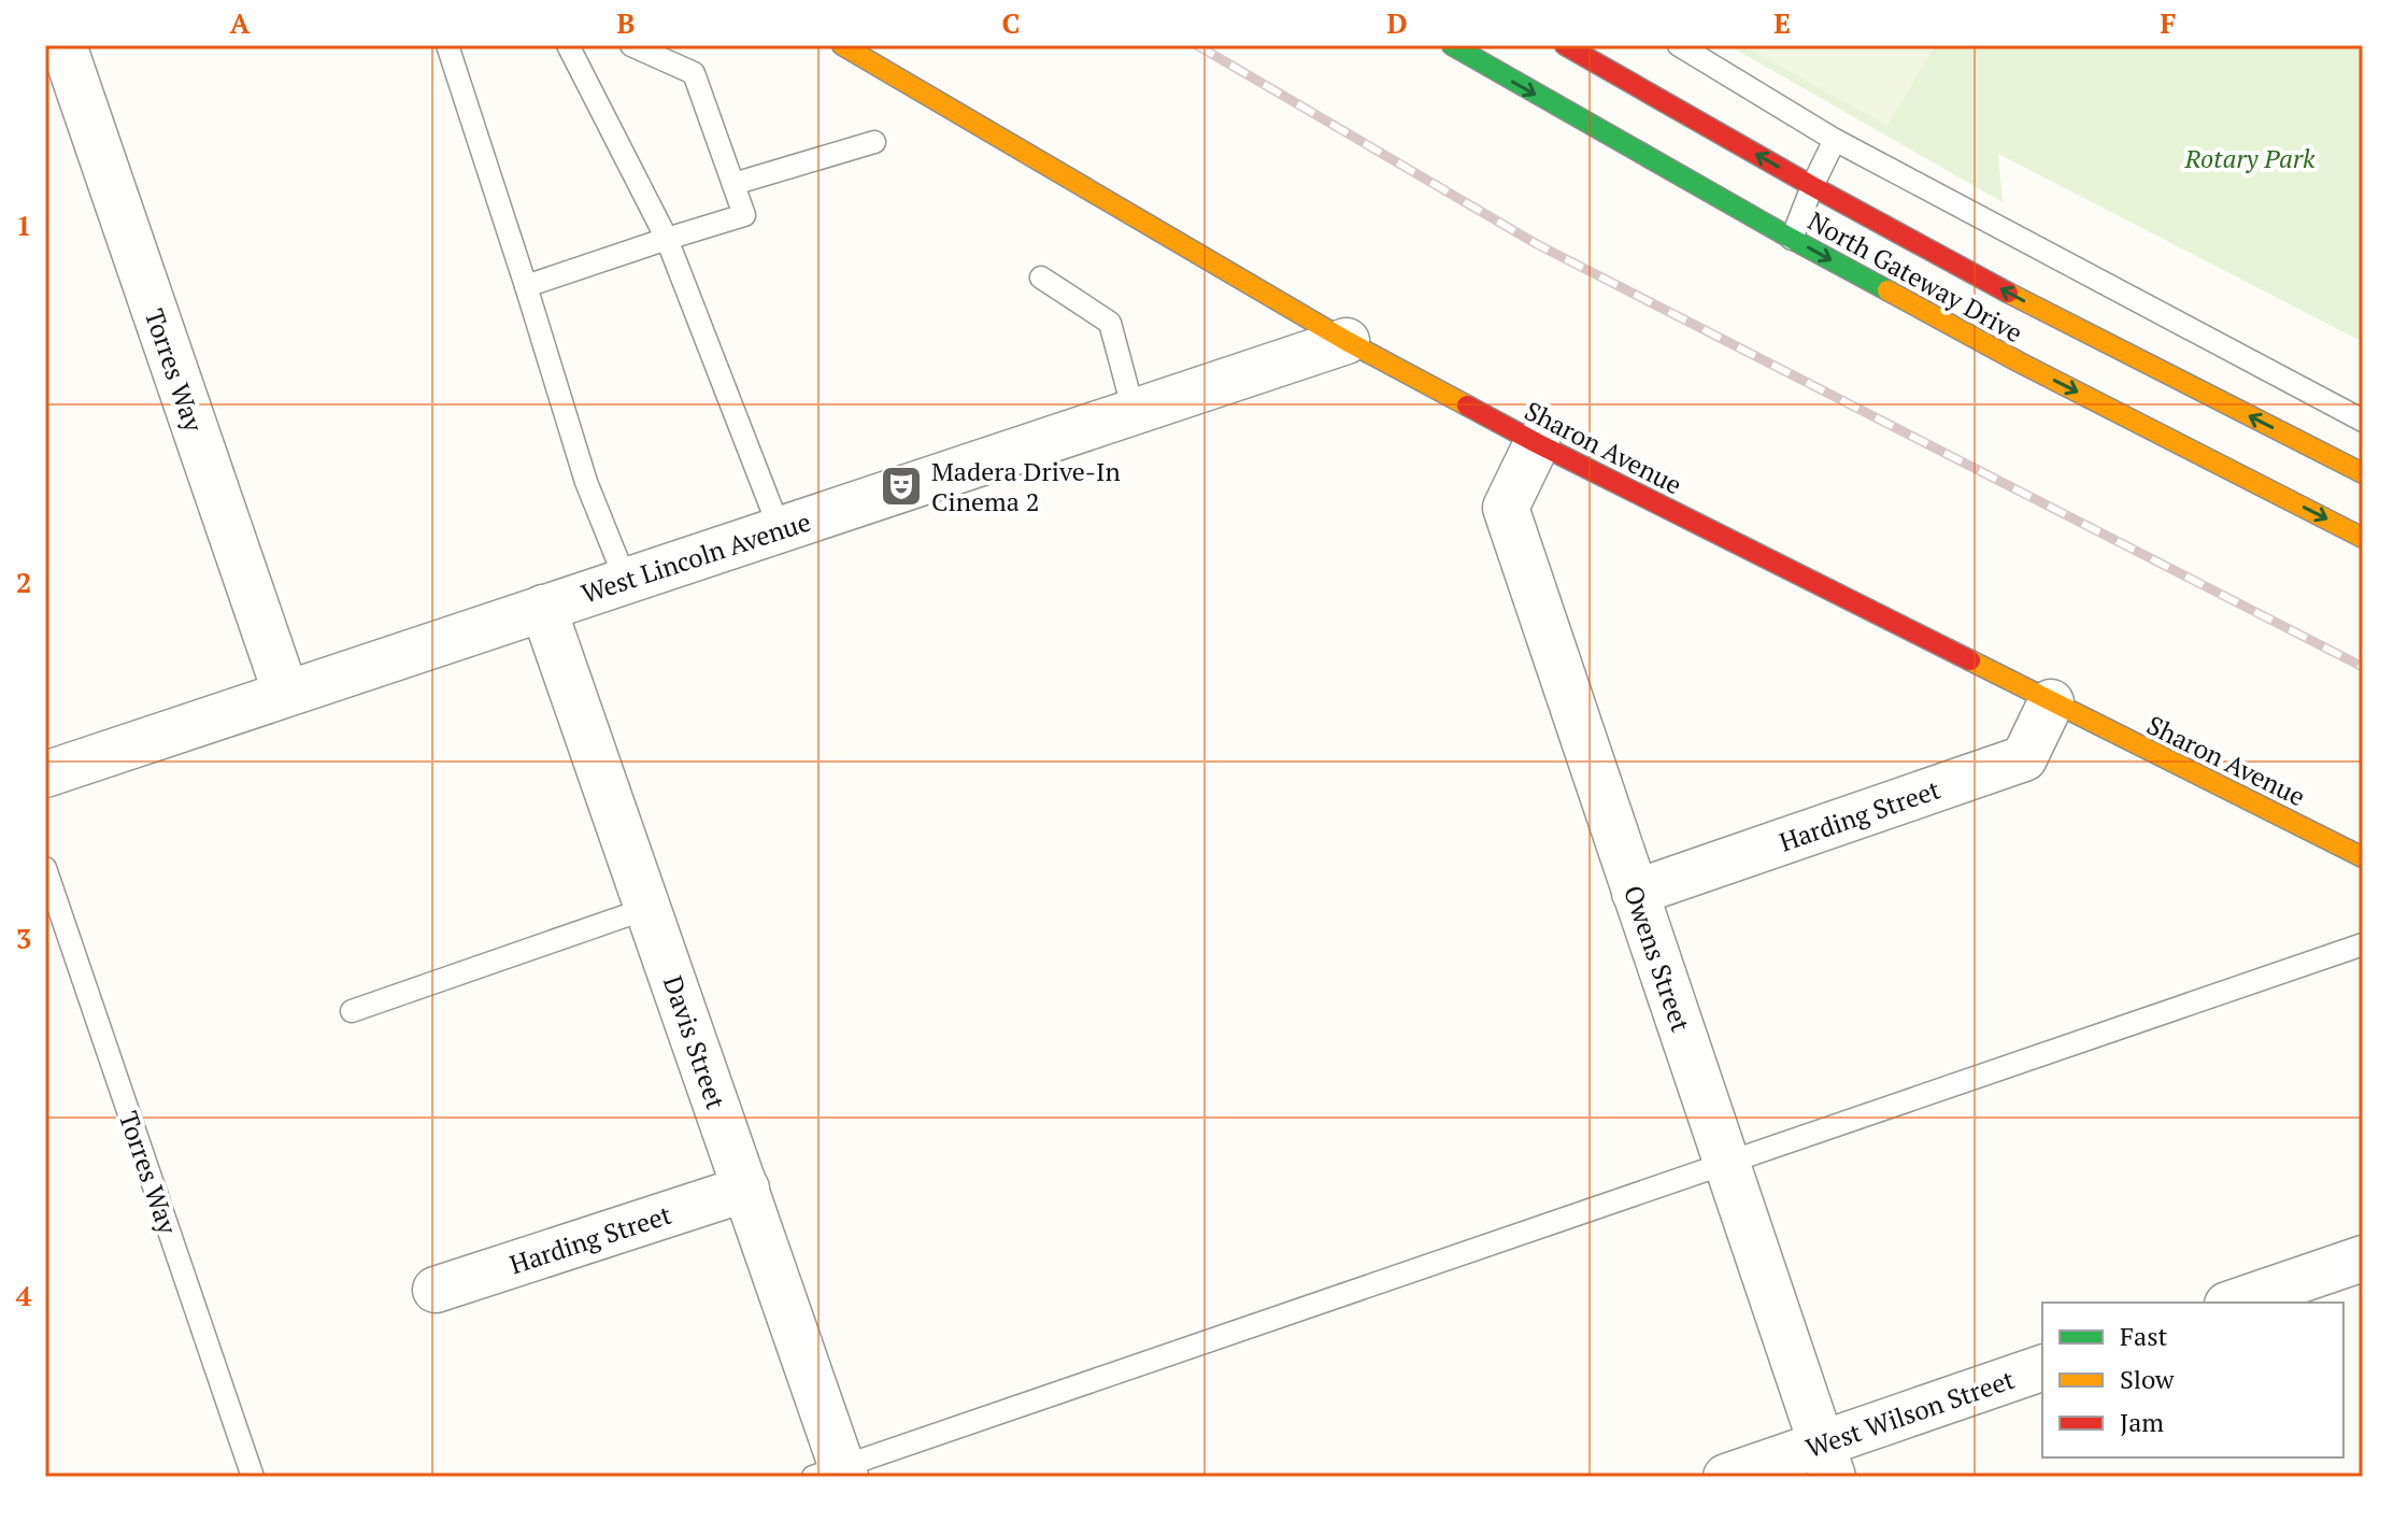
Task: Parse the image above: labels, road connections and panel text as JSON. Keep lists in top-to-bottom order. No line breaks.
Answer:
{"streets":{"main road":["North Gateway Drive","Sharon Avenue"],"street":["Torres Way","West Lincoln Avenue","Harding Street","Owens Street","Davis Street","West Wilson Street"]},"crossings":[["Torres Way","West Lincoln Avenue"],["Sharon Avenue","West Lincoln Avenue"],["Sharon Avenue","Harding Street"],["Sharon Avenue","Owens Street"],["West Lincoln Avenue","Davis Street"],["Harding Street","Owens Street"],["Harding Street","Davis Street"],["Owens Street","West Wilson Street"]],"parks":["Rotary Park"],"places":{"theatre":["Madera Drive-In Cinema 2"]},"legend":["Fast","Slow","Jam"],"grid":{"columns":["A","B","C","D","E","F"],"rows":["1","2","3","4"]}}
